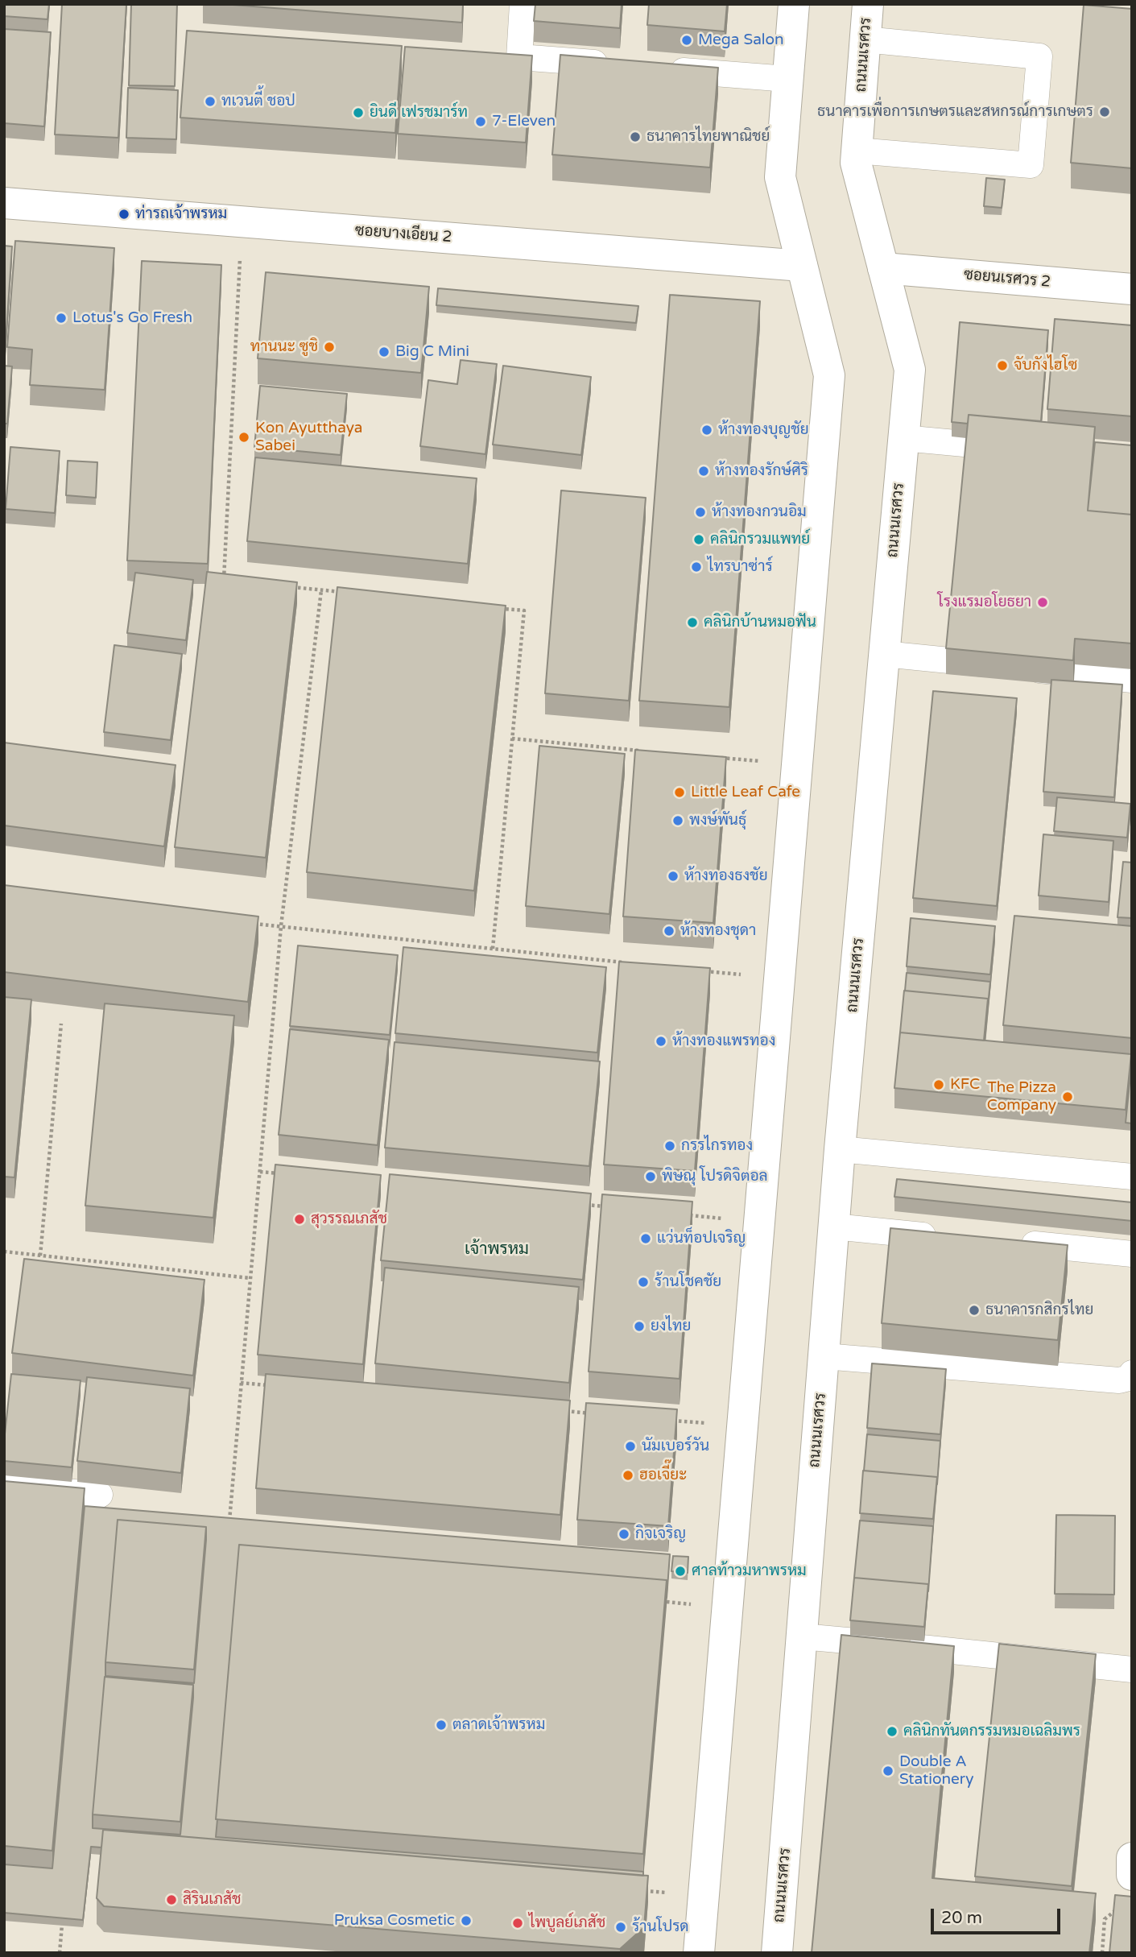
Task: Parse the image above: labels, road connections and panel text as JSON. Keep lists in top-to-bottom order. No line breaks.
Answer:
{"streets":{"street":["ถนนนเรศวร","ซอยบางเอียน 2","ซอยนเรศวร 2"]},"crossings":[["ถนนนเรศวร","ซอยนเรศวร 2"]],"districts":["เจ้าพรหม"],"places":["Mega Salon","ทเวนตี้ ชอป","ธนาคารเพื่อการเกษตรและสหกรณ์การเกษตร","ยินดี เฟรชมาร์ท","7-Eleven","ธนาคารไทยพาณิชย์","ท่ารถเจ้าพรหม","Lotus's Go Fresh","ทานนะ ซูชิ","Big C Mini","จับกังไฮโซ","ห้างทองบุญชัย","Kon Ayutthaya Sabei","ห้างทองรักษ์ศิริ","ห้างทองกวนอิม","คลินิกรวมแพทย์","ไทรบาซ่าร์","โรงแรมอโยธยา","คลินิกบ้านหมอฟัน","Little Leaf Cafe","พงษ์พันธุ์","ห้างทองธงชัย","ห้างทองชุดา","ห้างทองแพรทอง","KFC","The Pizza Company","กรรไกรทอง","พิษณุ โปรดิจิตอล","สุวรรณเภสัช","แว่นท็อปเจริญ","ร้านโชคชัย","ธนาคารกสิกรไทย","ยงไทย","นัมเบอร์วัน","ฮอเจี๊ยะ","กิจเจริญ","ศาลท้าวมหาพรหม","ตลาดเจ้าพรหม","คลินิกทันตกรรมหมอเฉลิมพร","Double A Stationery","สิรินเภสัช","Pruksa Cosmetic","ไพบูลย์เภสัช","ร้านโปรด"],"scale_bar":"20 m"}
